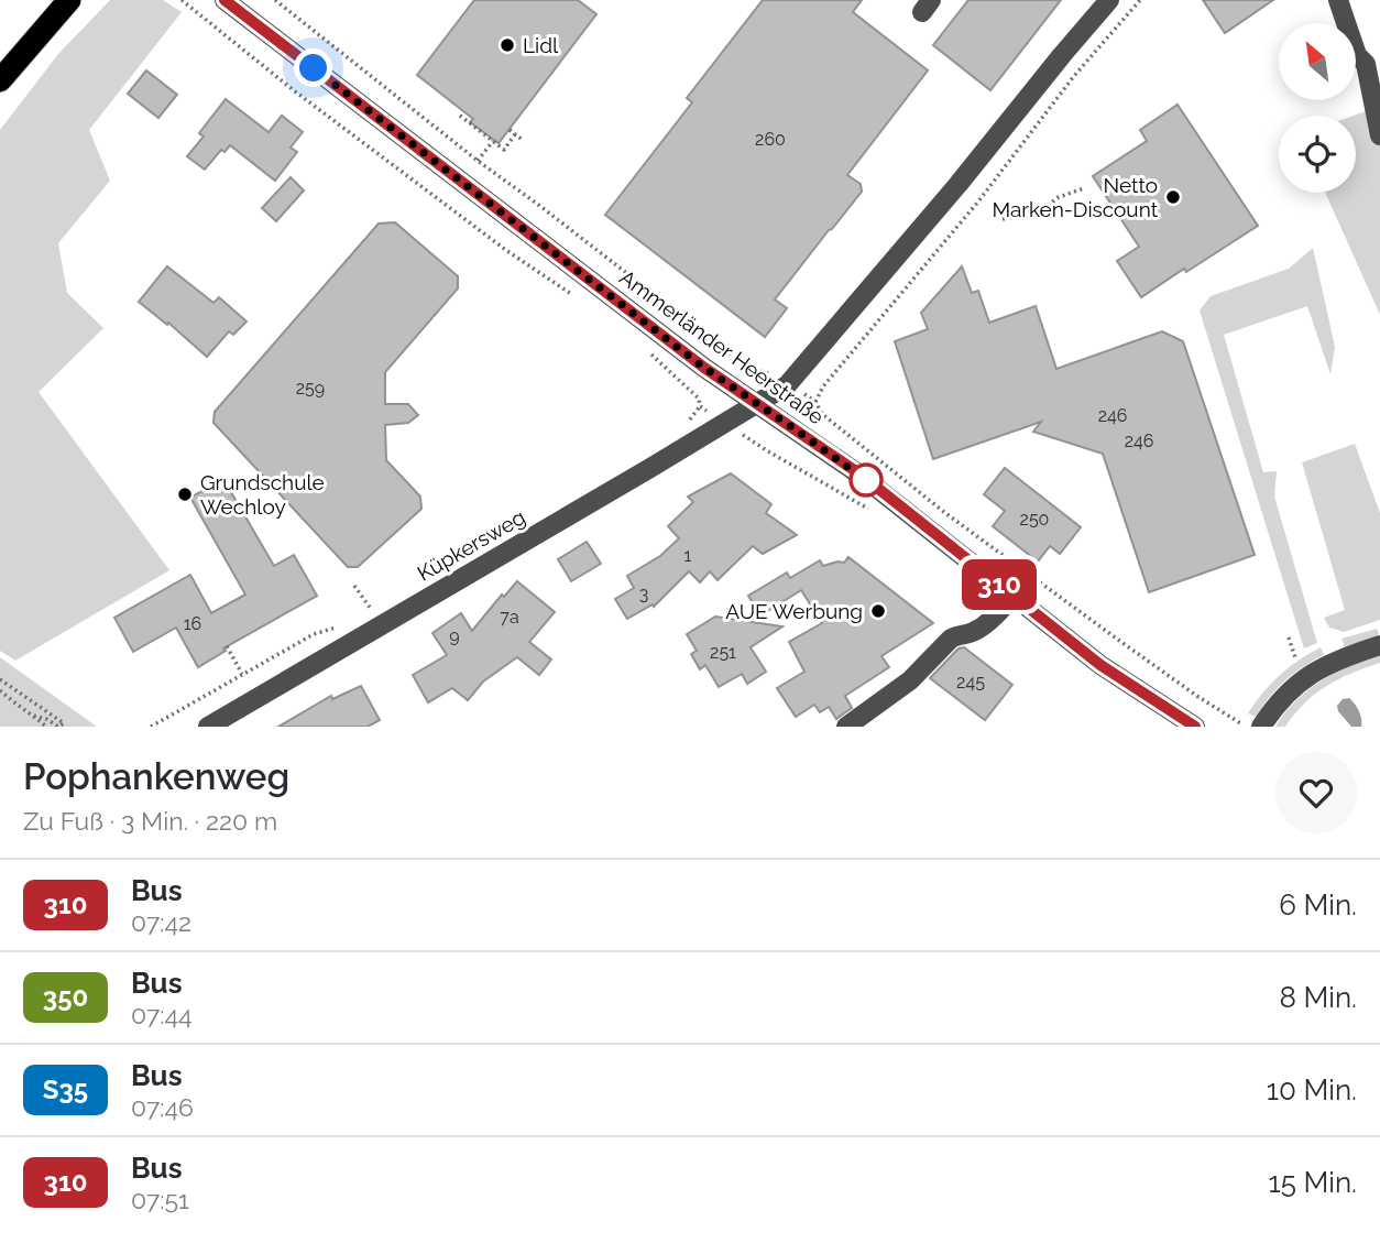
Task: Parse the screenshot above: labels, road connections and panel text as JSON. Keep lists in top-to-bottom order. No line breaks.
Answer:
{"streets":{"street":["Ammerländer Heerstraße","Küpkersweg"]},"crossings":[["Ammerländer Heerstraße","Küpkersweg"]],"places":["Lidl","Netto Marken-Discount","Grundschule Wechloy","AUE Werbung"],"lines":["bus line 310"],"house_numbers":["260","259","246","246","250","1","3","7a","16","9","251","245"],"north":"top left","page":{"on_map":"310","heading":["Pophankenweg","Zu Fuß · 3 Min. · 220 m"],"list":[{"mark":"310","name":"Bus","note":"07:42","value":"6 Min."},{"mark":"350","name":"Bus","note":"07:44","value":"8 Min."},{"mark":"S35","name":"Bus","note":"07:46","value":"10 Min."},{"mark":"310","name":"Bus","note":"07:51","value":"15 Min."}]}}
